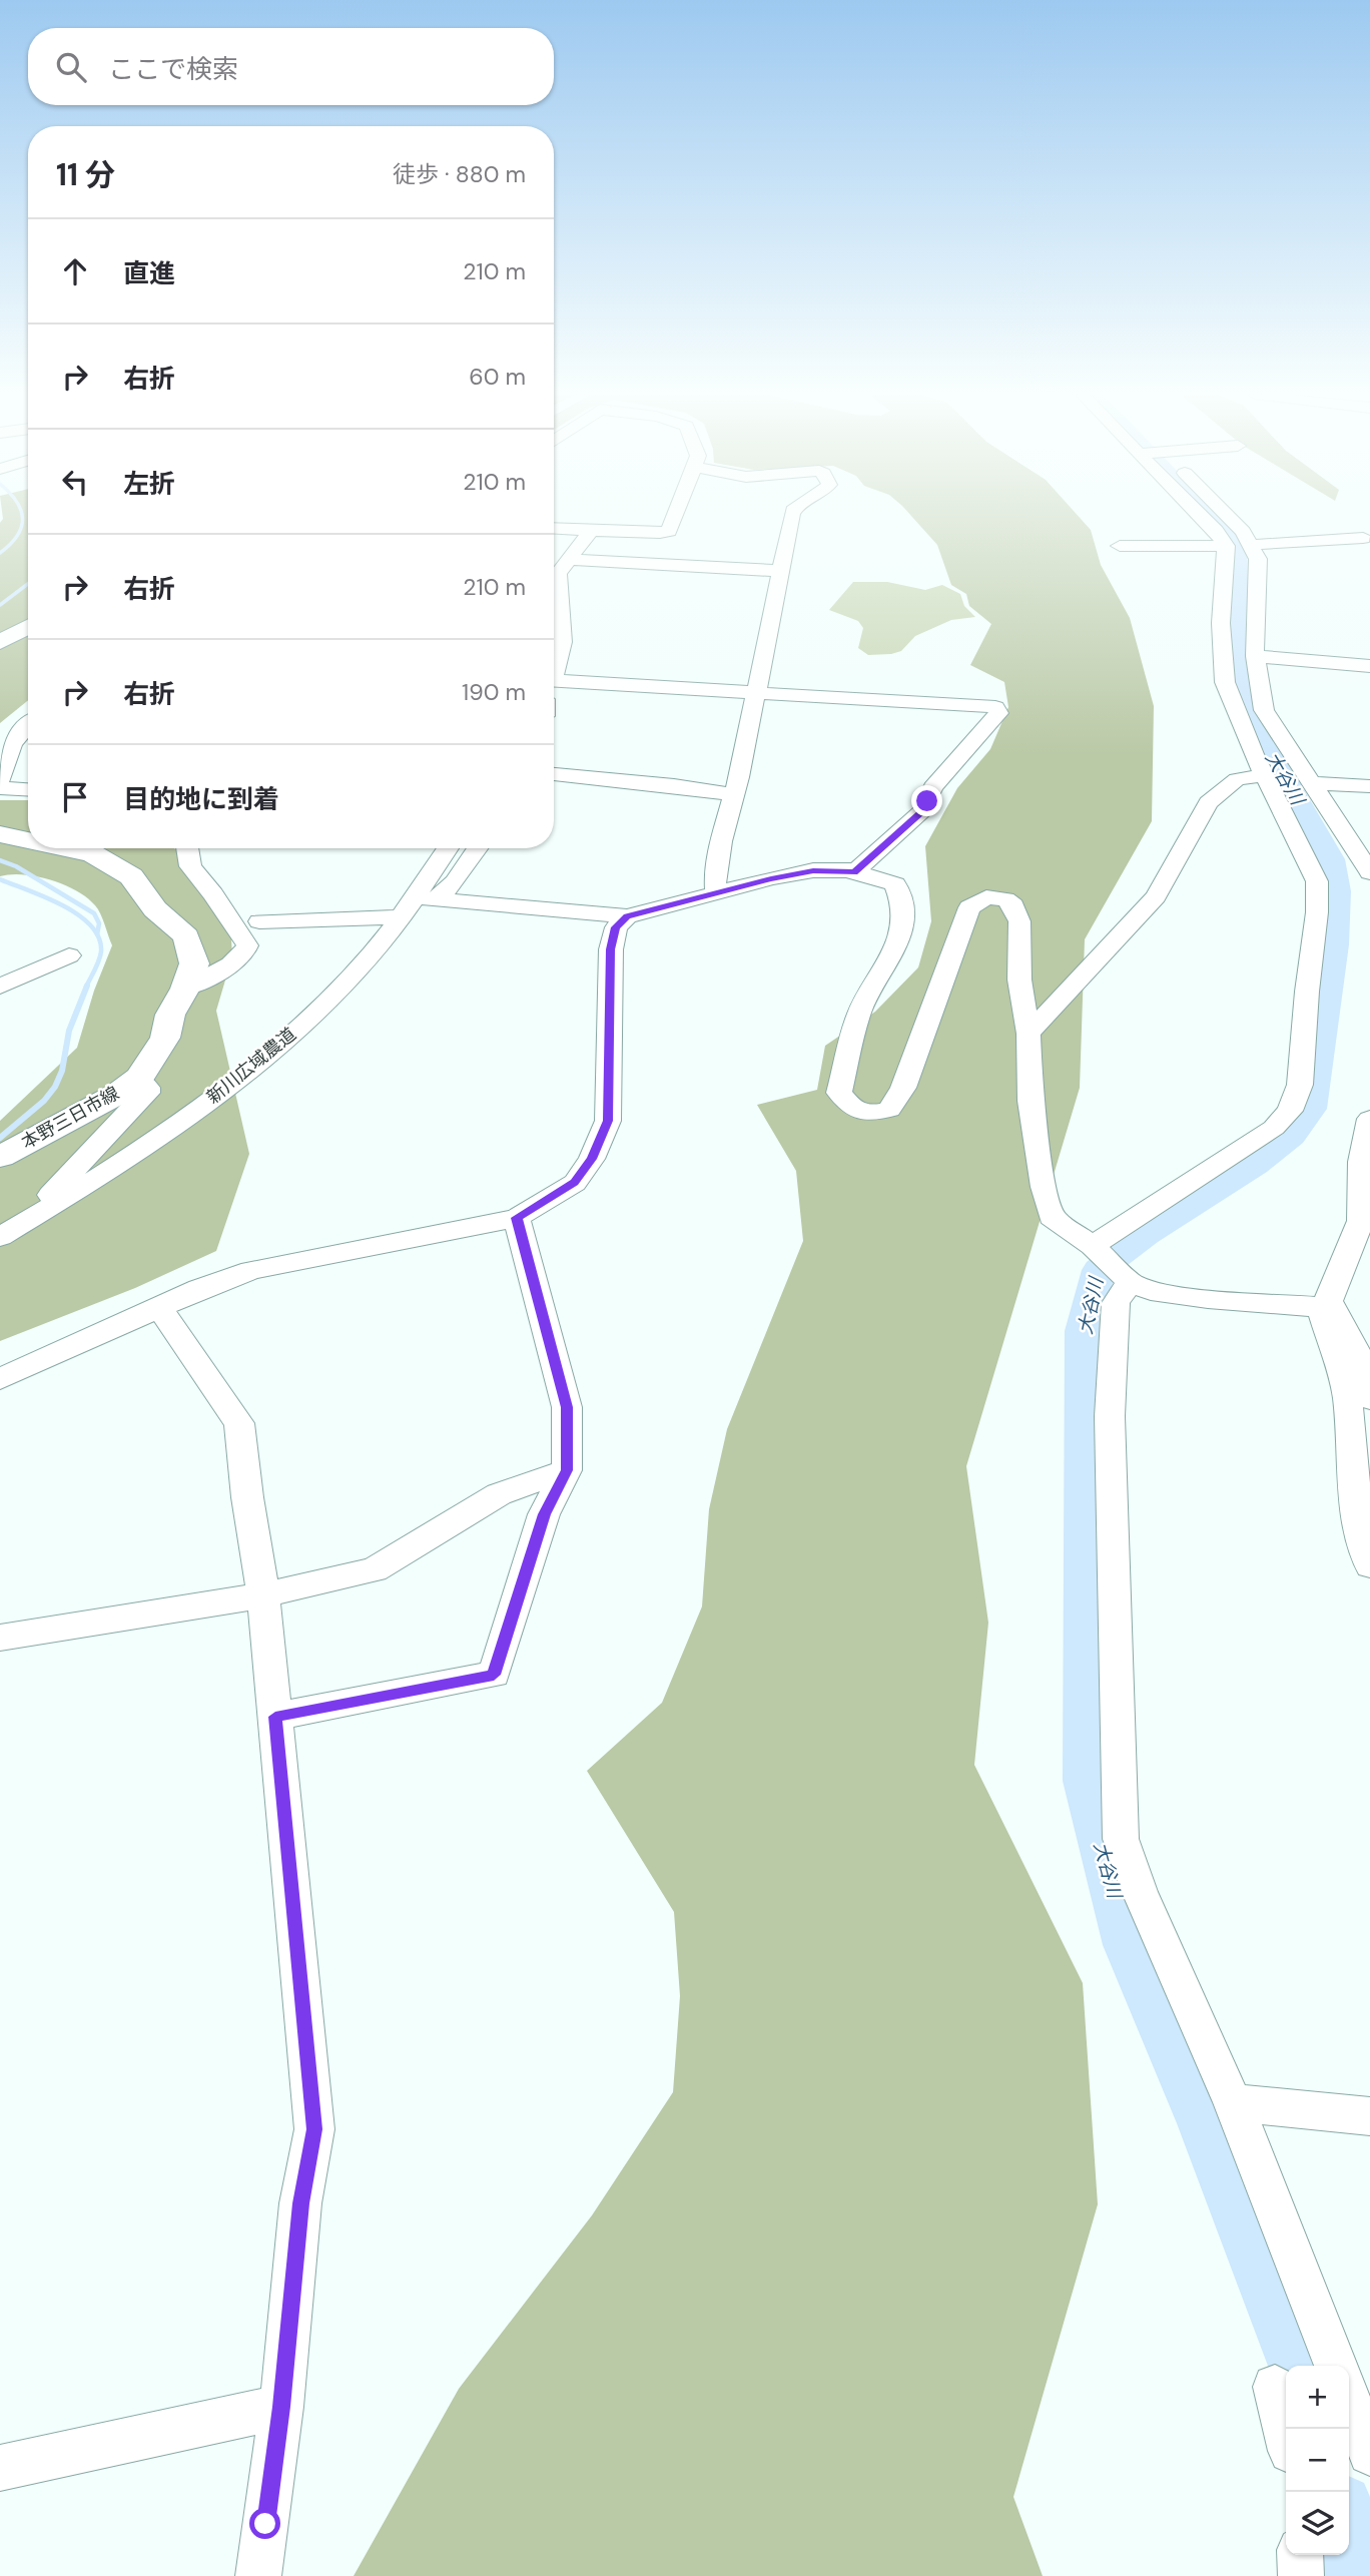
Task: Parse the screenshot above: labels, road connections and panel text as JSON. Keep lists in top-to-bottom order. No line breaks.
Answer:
{"streets":{"main road":["本野三日市線"],"street":["新川広域農道"]},"water":["大谷川"],"page":{"search":"ここで検索","heading":["11 分","徒歩 · 880 m"],"list":[["直進","210 m"],["右折","60 m"],["左折","210 m"],["右折","210 m"],["右折","190 m"],"目的地に到着"],"map_buttons":["+","−"]}}
